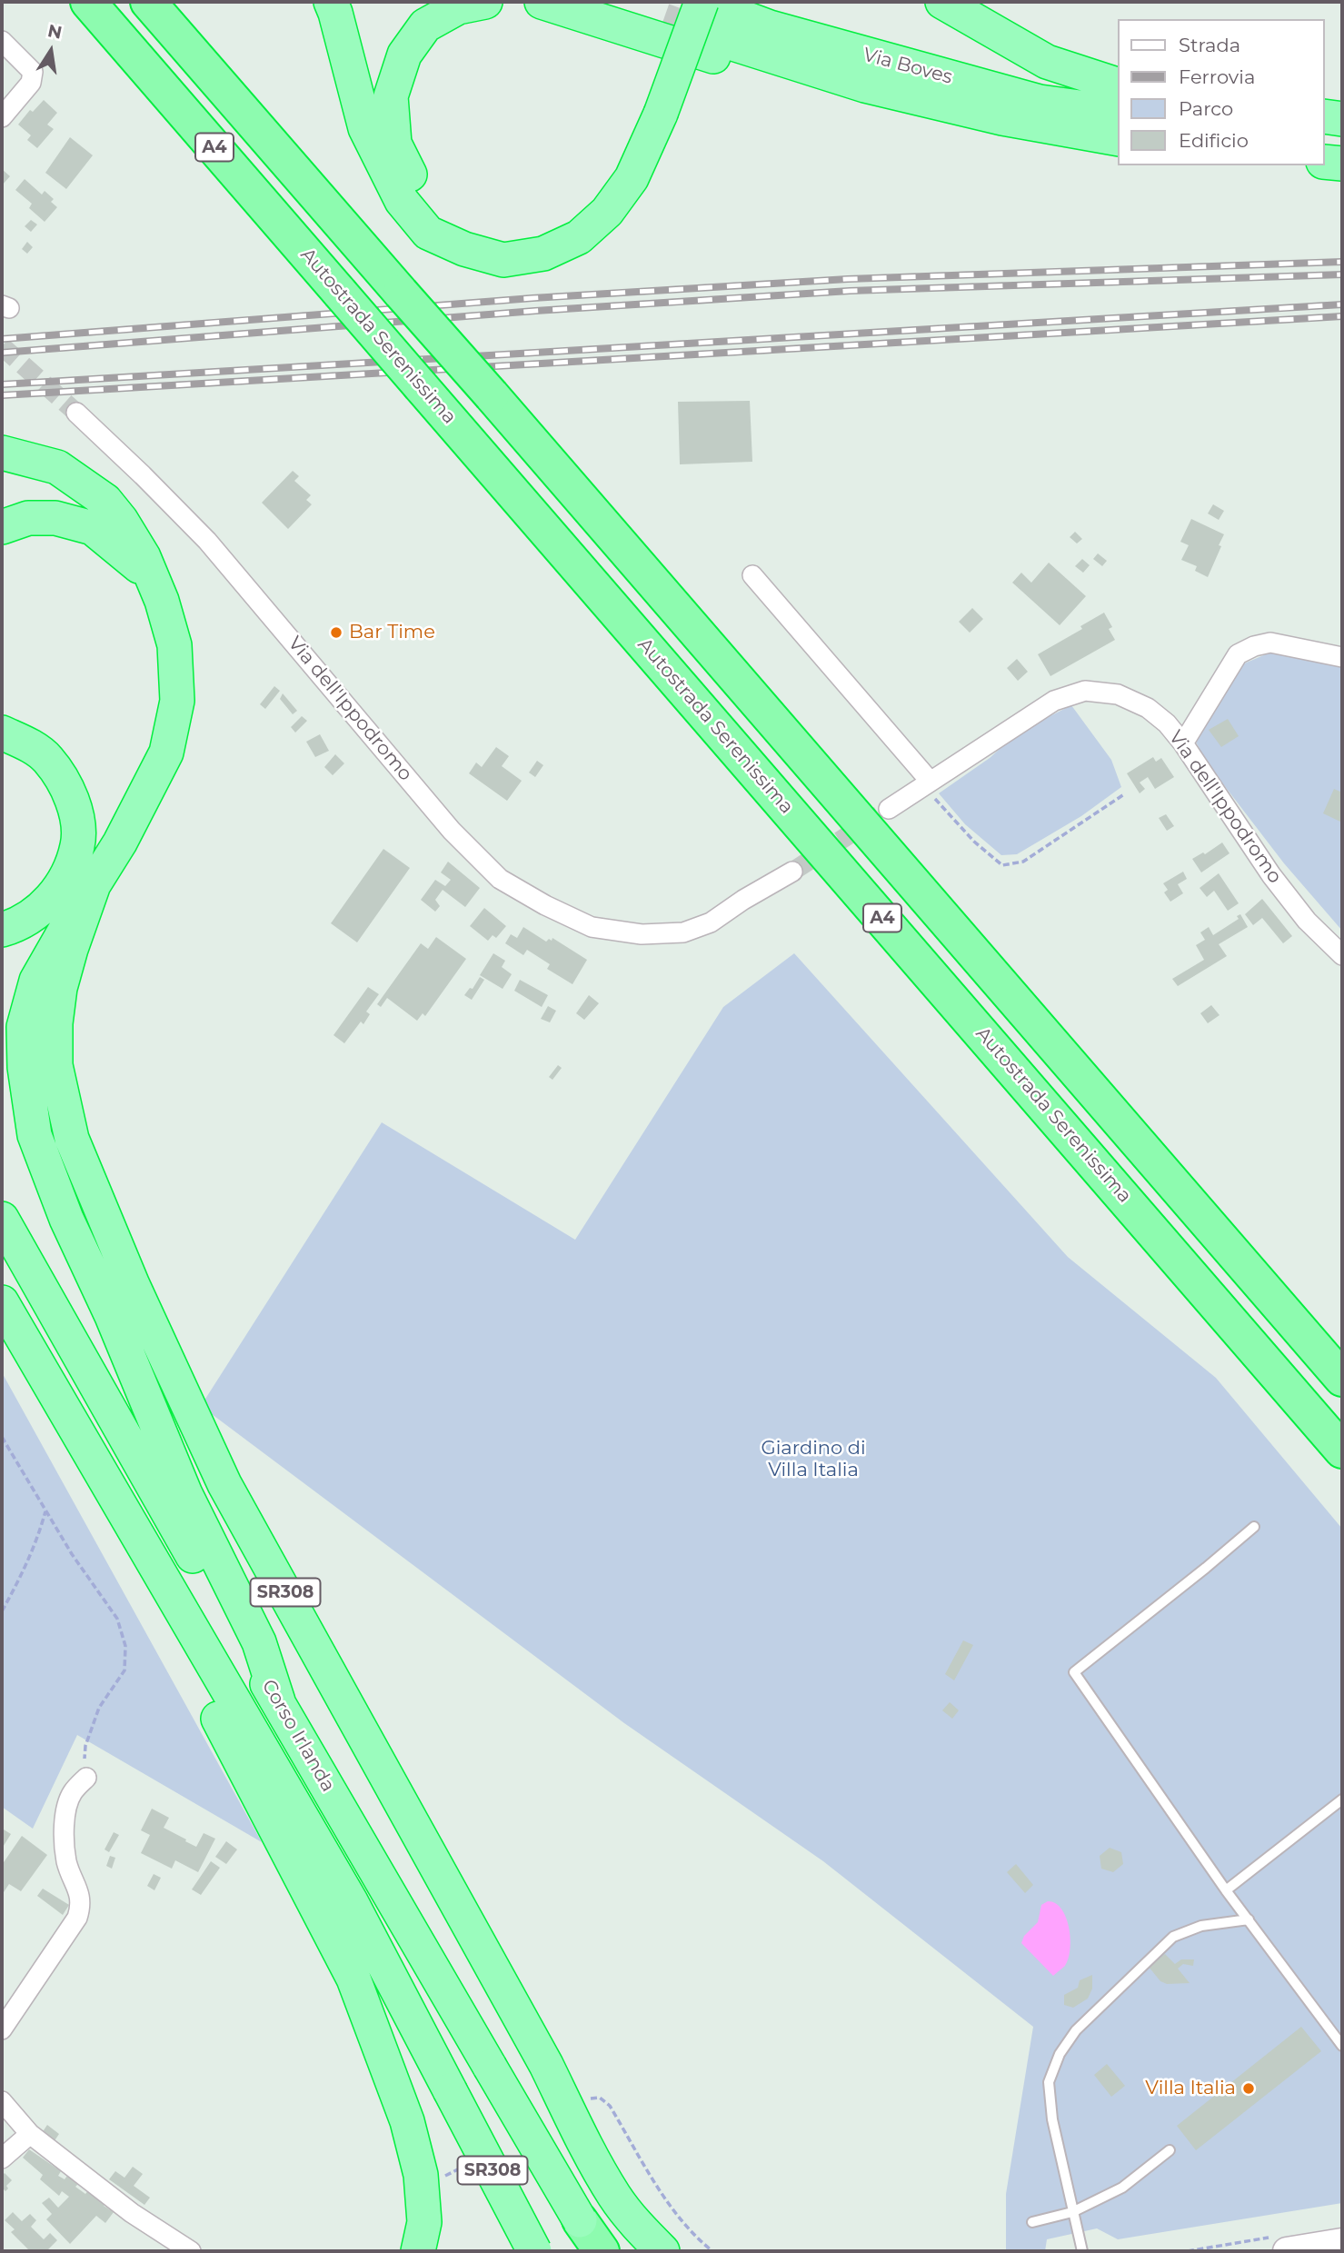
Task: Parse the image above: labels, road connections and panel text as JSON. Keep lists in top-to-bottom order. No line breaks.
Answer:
{"streets":{"highway":["Via Boves","A4","Autostrada Serenissima","SR308","Corso Irlanda"],"street":["Via dell'Ippodromo"]},"crossings":[["SR308","Corso Irlanda"]],"parks":["Giardino di Villa Italia"],"places":["Bar Time","Villa Italia"],"legend":["Strada","Ferrovia","Parco","Edificio"],"north":"top"}
